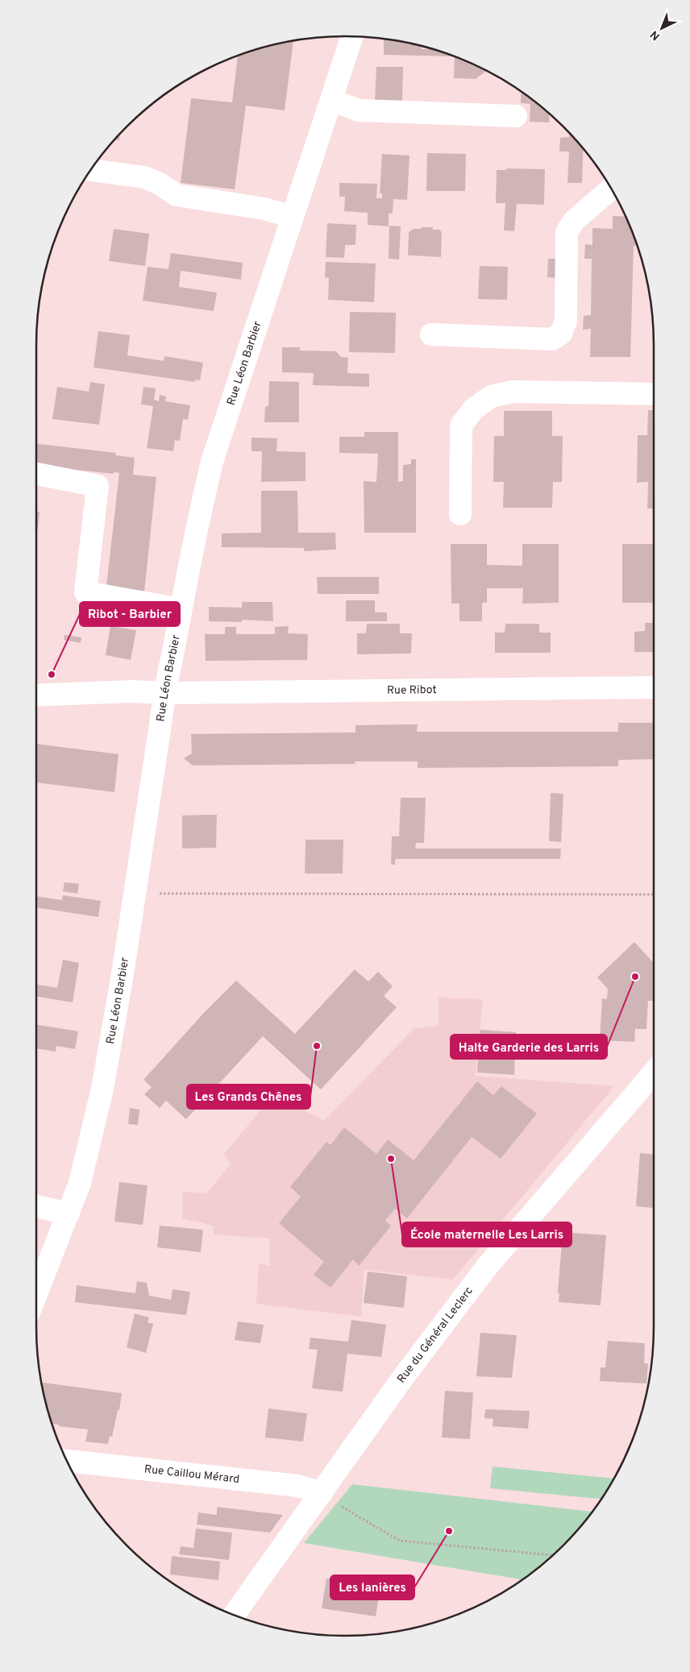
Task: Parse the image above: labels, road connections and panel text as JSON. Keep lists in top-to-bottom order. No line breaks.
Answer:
{"streets":{"street":["Rue Léon Barbier","Rue Ribot","Rue du Général Leclerc","Rue Caillou Mérard"]},"crossings":[["Rue Léon Barbier","Rue Ribot"],["Rue du Général Leclerc","Rue Caillou Mérard"]],"places":["Ribot - Barbier","Halte Garderie des Larris","Les Grands Chênes","École maternelle Les Larris","Les lanières"],"north":"bottom left"}
